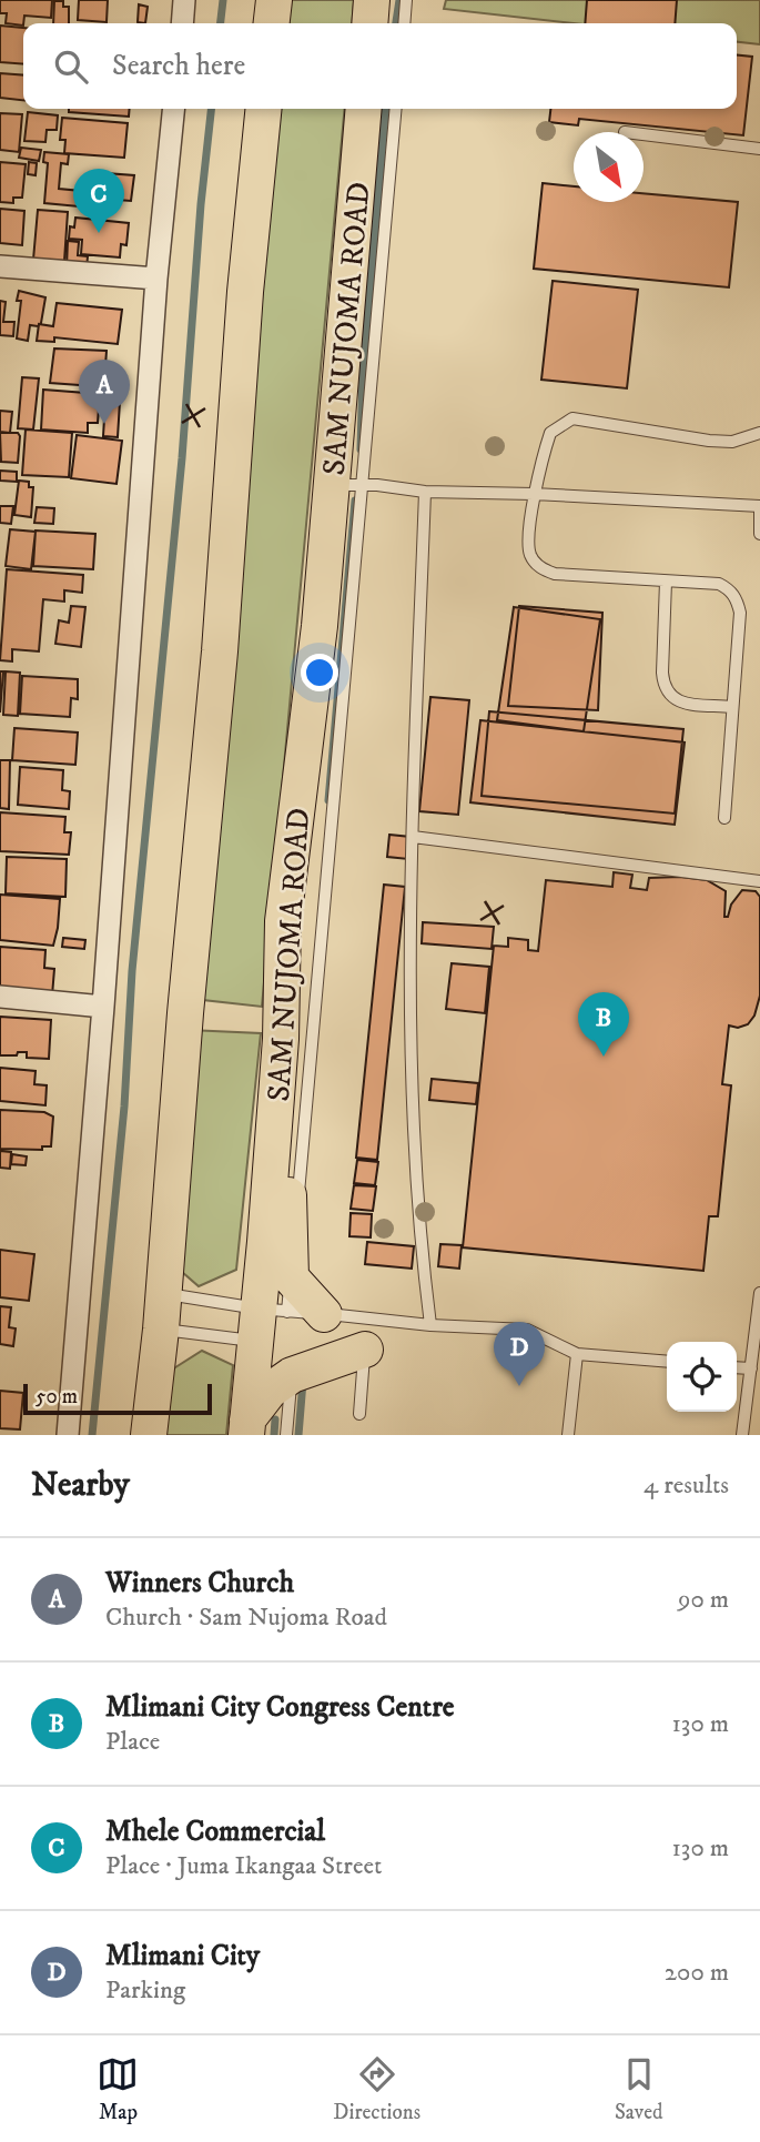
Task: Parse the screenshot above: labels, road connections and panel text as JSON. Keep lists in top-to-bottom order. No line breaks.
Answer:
{"streets":{"main road":["SAM NUJOMA ROAD"]},"scale_bar":"50 m","north":"bottom right","page":{"search":"Search here","pins":["C","A","B","D"],"scale":"50 m","heading":["Nearby","4 results"],"list":[{"mark":"A","name":"Winners Church","note":"Church · Sam Nujoma Road","value":"90 m"},{"mark":"B","name":"Mlimani City Congress Centre","note":"Place","value":"130 m"},{"mark":"C","name":"Mhele Commercial","note":"Place · Juma Ikangaa Street","value":"130 m"},{"mark":"D","name":"Mlimani City","note":"Parking","value":"200 m"}],"nav":["Map","Directions","Saved"]}}
